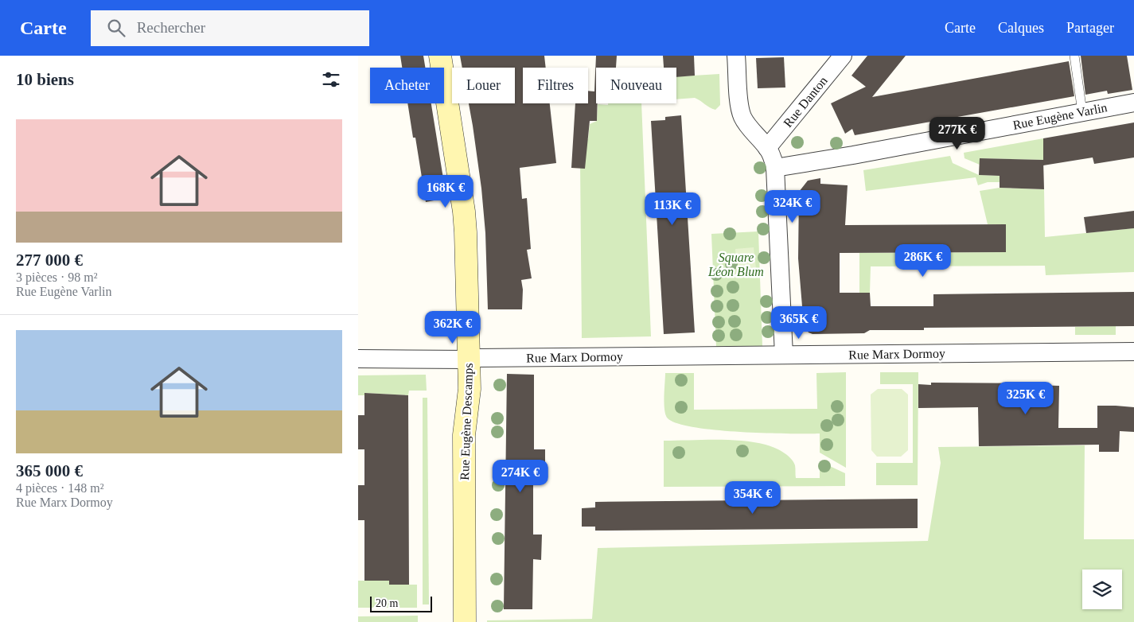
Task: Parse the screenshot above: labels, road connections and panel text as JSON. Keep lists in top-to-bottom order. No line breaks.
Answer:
{"streets":{"street":["Rue Danton","Rue Eugène Varlin","Rue Marx Dormoy","Rue Eugène Descamps"]},"crossings":[["Rue Marx Dormoy","Rue Eugène Descamps"]],"parks":["Square Léon Blum"],"scale_bar":"20 m","page":{"header":"Carte","search":"Rechercher","nav":["Carte","Calques","Partager"],"heading":"10 biens","chip":["Acheter","Louer","Filtres","Nouveau"],"list":[{"name":"277 000 €","note":"3 pièces · 98 m² · Rue Eugène Varlin"},{"name":"365 000 €","note":"4 pièces · 148 m² · Rue Marx Dormoy"}],"price":["277K €","168K €","324K €","113K €","286K €","365K €","362K €","325K €","274K €","354K €"],"scale":"20 m"}}
